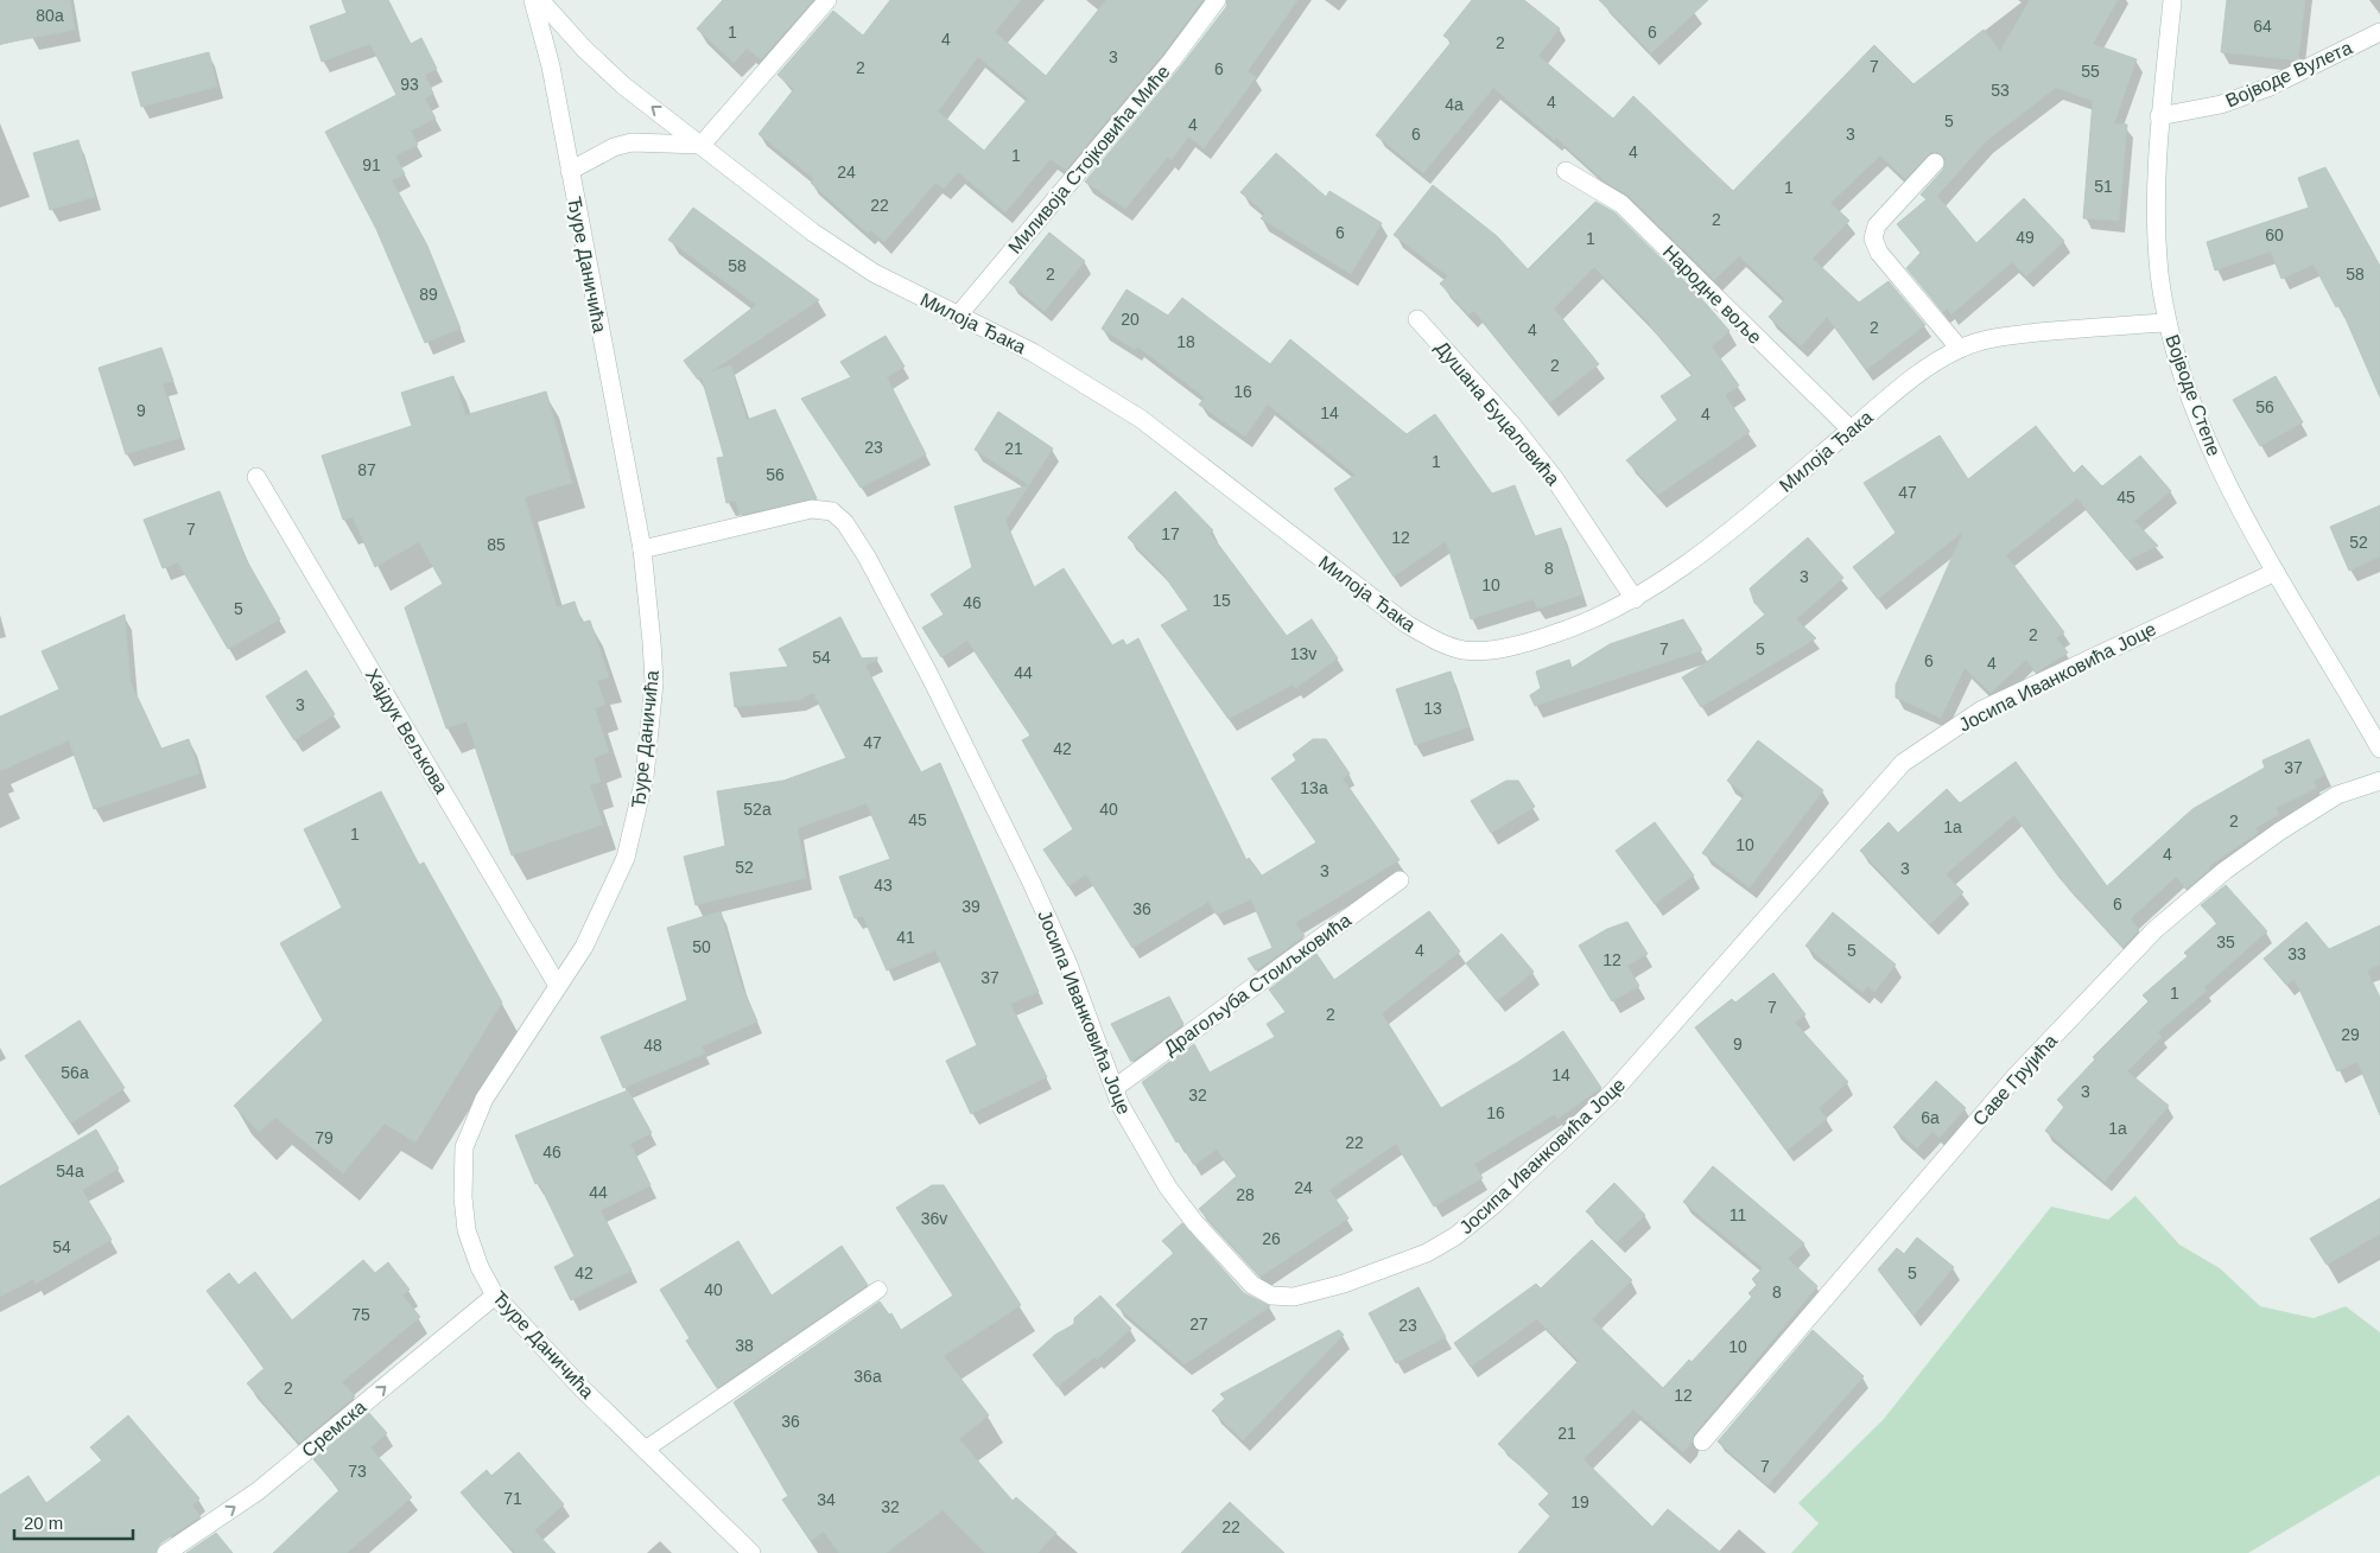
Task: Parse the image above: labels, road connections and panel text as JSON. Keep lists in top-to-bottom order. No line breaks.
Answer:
{"streets":{"street":["Војводе Вулета","Миливоја Стојковића Миће","Ђуре Даничића","Народне воље","Милоја Ђака","Војводе Степе","Душана Буцаловића","Јосипа Иванковића Јоце","Хајдук Вељкова","Драгољуба Стоиљковића","Саве Грујића","Сремска"]},"crossings":[["Војводе Вулета","Војводе Степе"],["Миливоја Стојковића Миће","Милоја Ђака"],["Ђуре Даничића","Јосипа Иванковића Јоце"],["Ђуре Даничића","Хајдук Вељкова"],["Ђуре Даничића","Сремска"],["Народне воље","Милоја Ђака"],["Милоја Ђака","Војводе Степе"],["Милоја Ђака","Душана Буцаловића"],["Војводе Степе","Јосипа Иванковића Јоце"],["Јосипа Иванковића Јоце","Драгољуба Стоиљковића"]],"one_way":["Сремска"],"house_numbers":["80a","64","1","6","4","2","3","7","2","6","55","93","53","4","4a","5","4","6","3","4","1","91","24","51","1","22","2","6","60","49","1","58","2","58","89","20","2","4","18","2","16","56","9","14","4","23","21","1","87","56","47","45","7","17","12","52","85","8","3","10","15","46","5","2","7","5","13v","54","6","4","44","3","13","47","42","37","13a","52a","40","45","2","1a","1","10","4","52","3","3","43","6","39","36","41","35","50","4","5","33","12","37","1","7","2","29","9","48","56a","14","3","32","16","6a","1a","79","22","46","54a","24","44","28","11","36v","26","54","42","5","40","8","75","27","23","38","10","36a","2","12","36","21","7","73","71","34","19","32","22"],"scale_bar":"20 m"}
